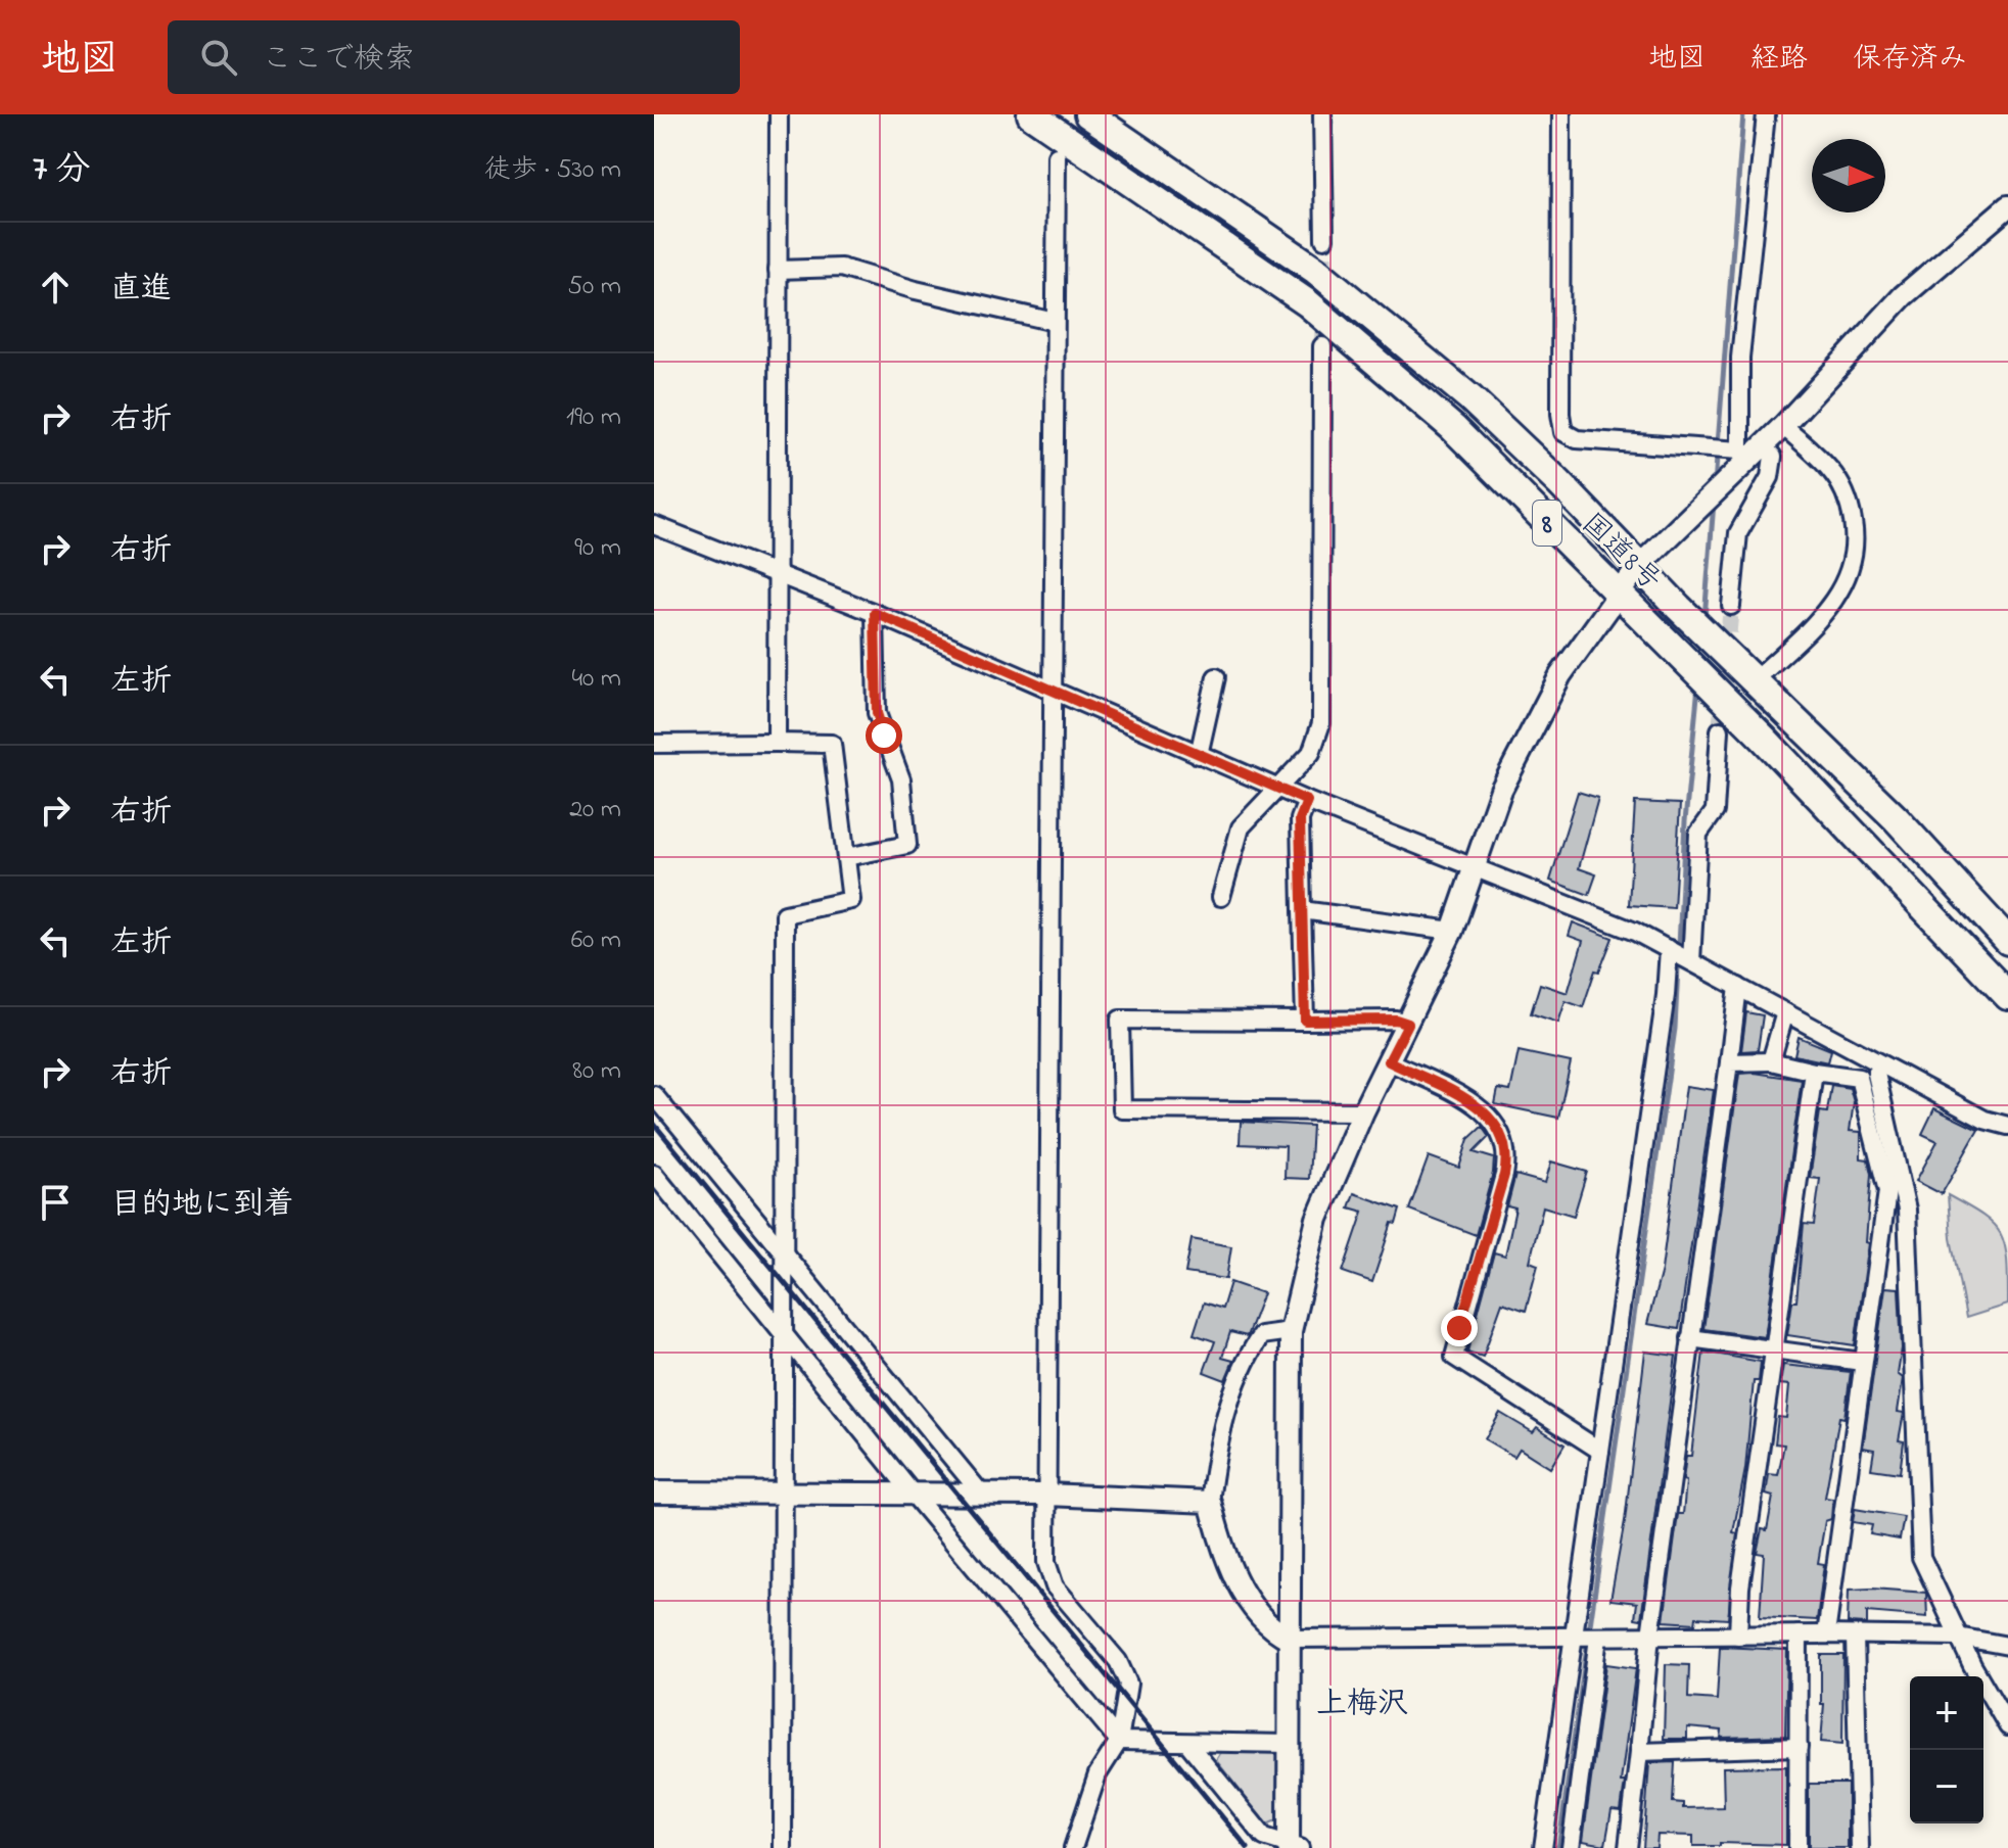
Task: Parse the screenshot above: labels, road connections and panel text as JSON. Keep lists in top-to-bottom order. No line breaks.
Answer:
{"streets":{"highway":["8","国道8号"]},"districts":["上梅沢"],"north":"right","page":{"header":"地図","search":"ここで検索","nav":["地図","経路","保存済み"],"heading":["7 分","徒歩 · 530 m"],"list":[["直進","50 m"],["右折","190 m"],["右折","90 m"],["左折","40 m"],["右折","20 m"],["左折","60 m"],["右折","80 m"],"目的地に到着"],"map_buttons":["+","−"]}}
